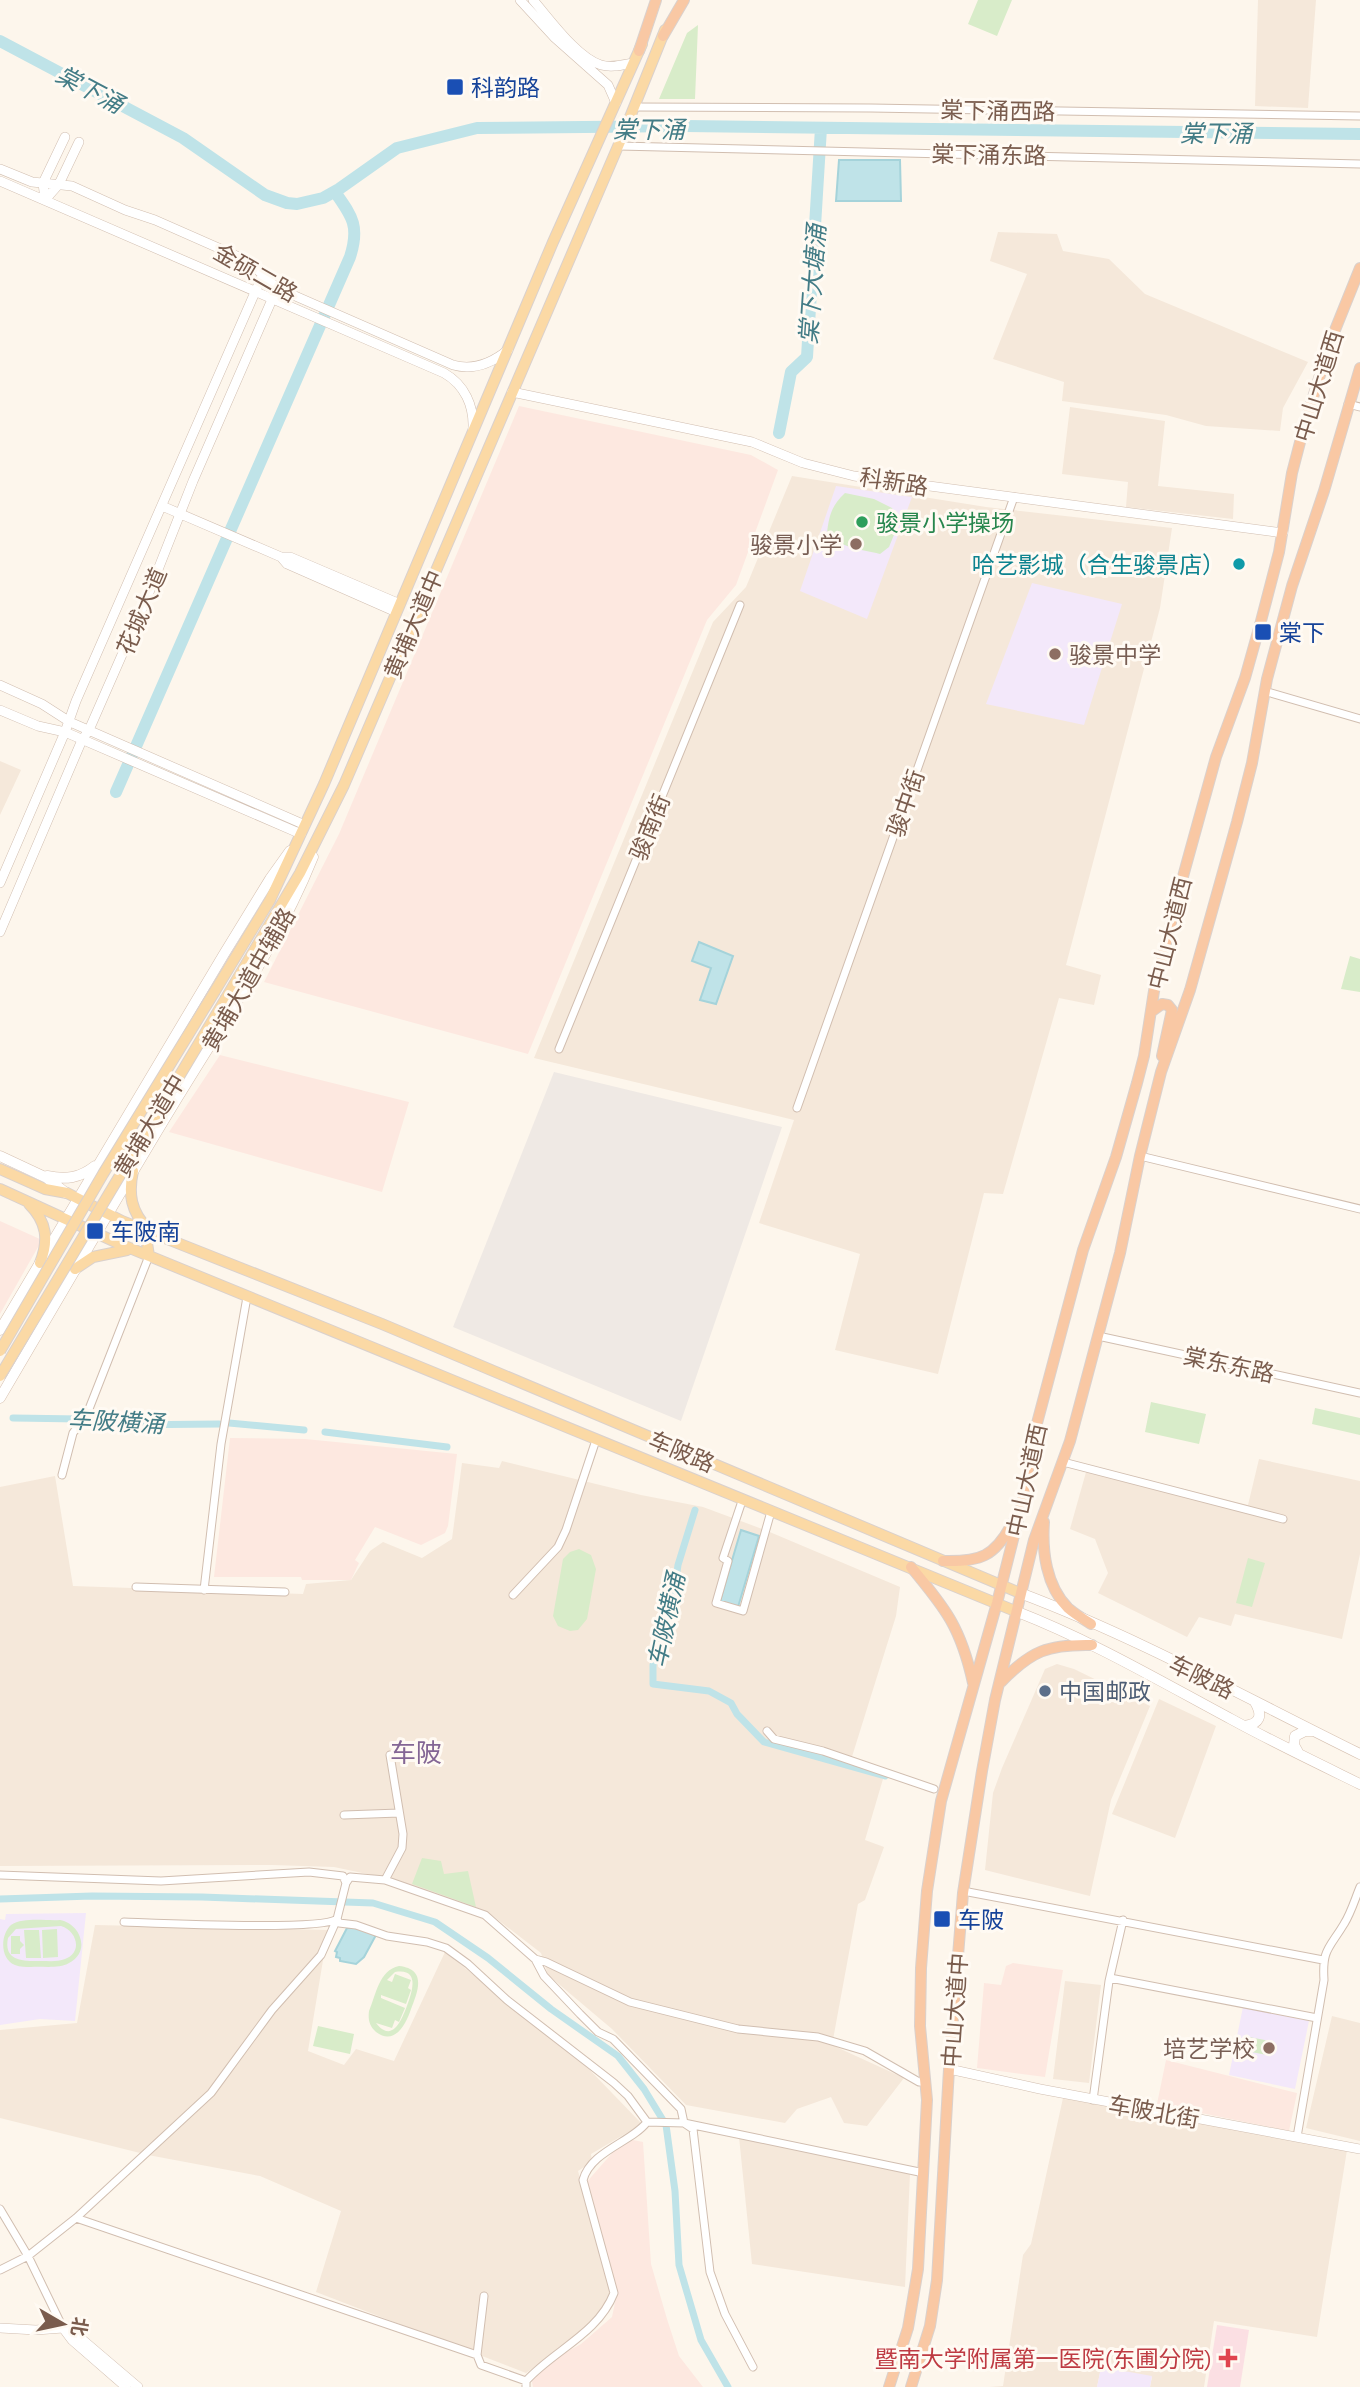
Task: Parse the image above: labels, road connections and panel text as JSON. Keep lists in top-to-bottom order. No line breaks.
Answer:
{"streets":{"highway":["中山大道西","中山大道中"],"main road":["黄埔大道中","黄埔大道中辅路","车陂路"],"street":["棠下涌西路","棠下涌东路","金硕二路","科新路","花城大道","骏中街","骏南街","棠东东路","车陂北街"]},"crossings":[["棠下涌西路","黄埔大道中"],["棠下涌东路","黄埔大道中"],["金硕二路","花城大道"],["金硕二路","黄埔大道中"],["中山大道西","科新路"],["中山大道西","棠东东路"],["中山大道西","车陂路"],["中山大道西","中山大道中"],["科新路","黄埔大道中"],["科新路","骏中街"],["黄埔大道中","黄埔大道中辅路"],["黄埔大道中辅路","车陂路"],["车陂路","中山大道中"],["中山大道中","车陂北街"]],"districts":["车陂"],"water":["棠下涌","棠下大塘涌","车陂横涌"],"places":{"transit":["科韵路","棠下","车陂南","车陂"],"other":["骏景小学操场","骏景小学","哈艺影城（合生骏景店）","骏景中学","中国邮政","培艺学校"],"health":["暨南大学附属第一医院(东圃分院)"]},"north":"right"}
